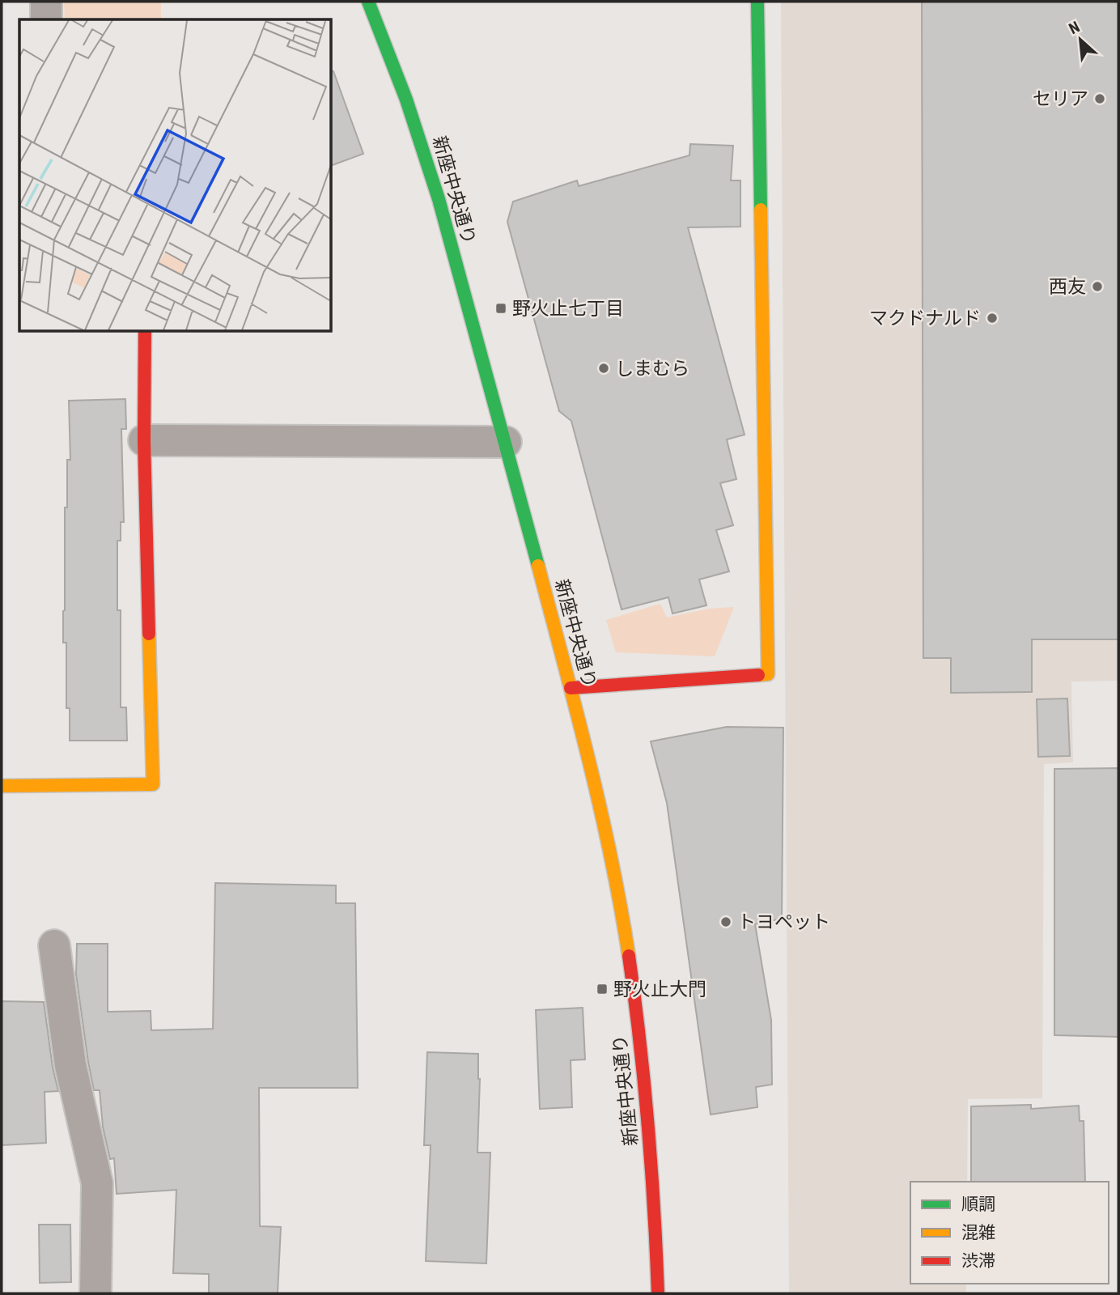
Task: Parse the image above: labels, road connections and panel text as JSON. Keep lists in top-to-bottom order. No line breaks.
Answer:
{"streets":{"street":["新座中央通り"]},"places":{"other":["セリア","西友","マクドナルド","しまむら","トヨペット"],"transit":["野火止七丁目","野火止大門"]},"legend":["順調","混雑","渋滞"],"north":"top left"}
